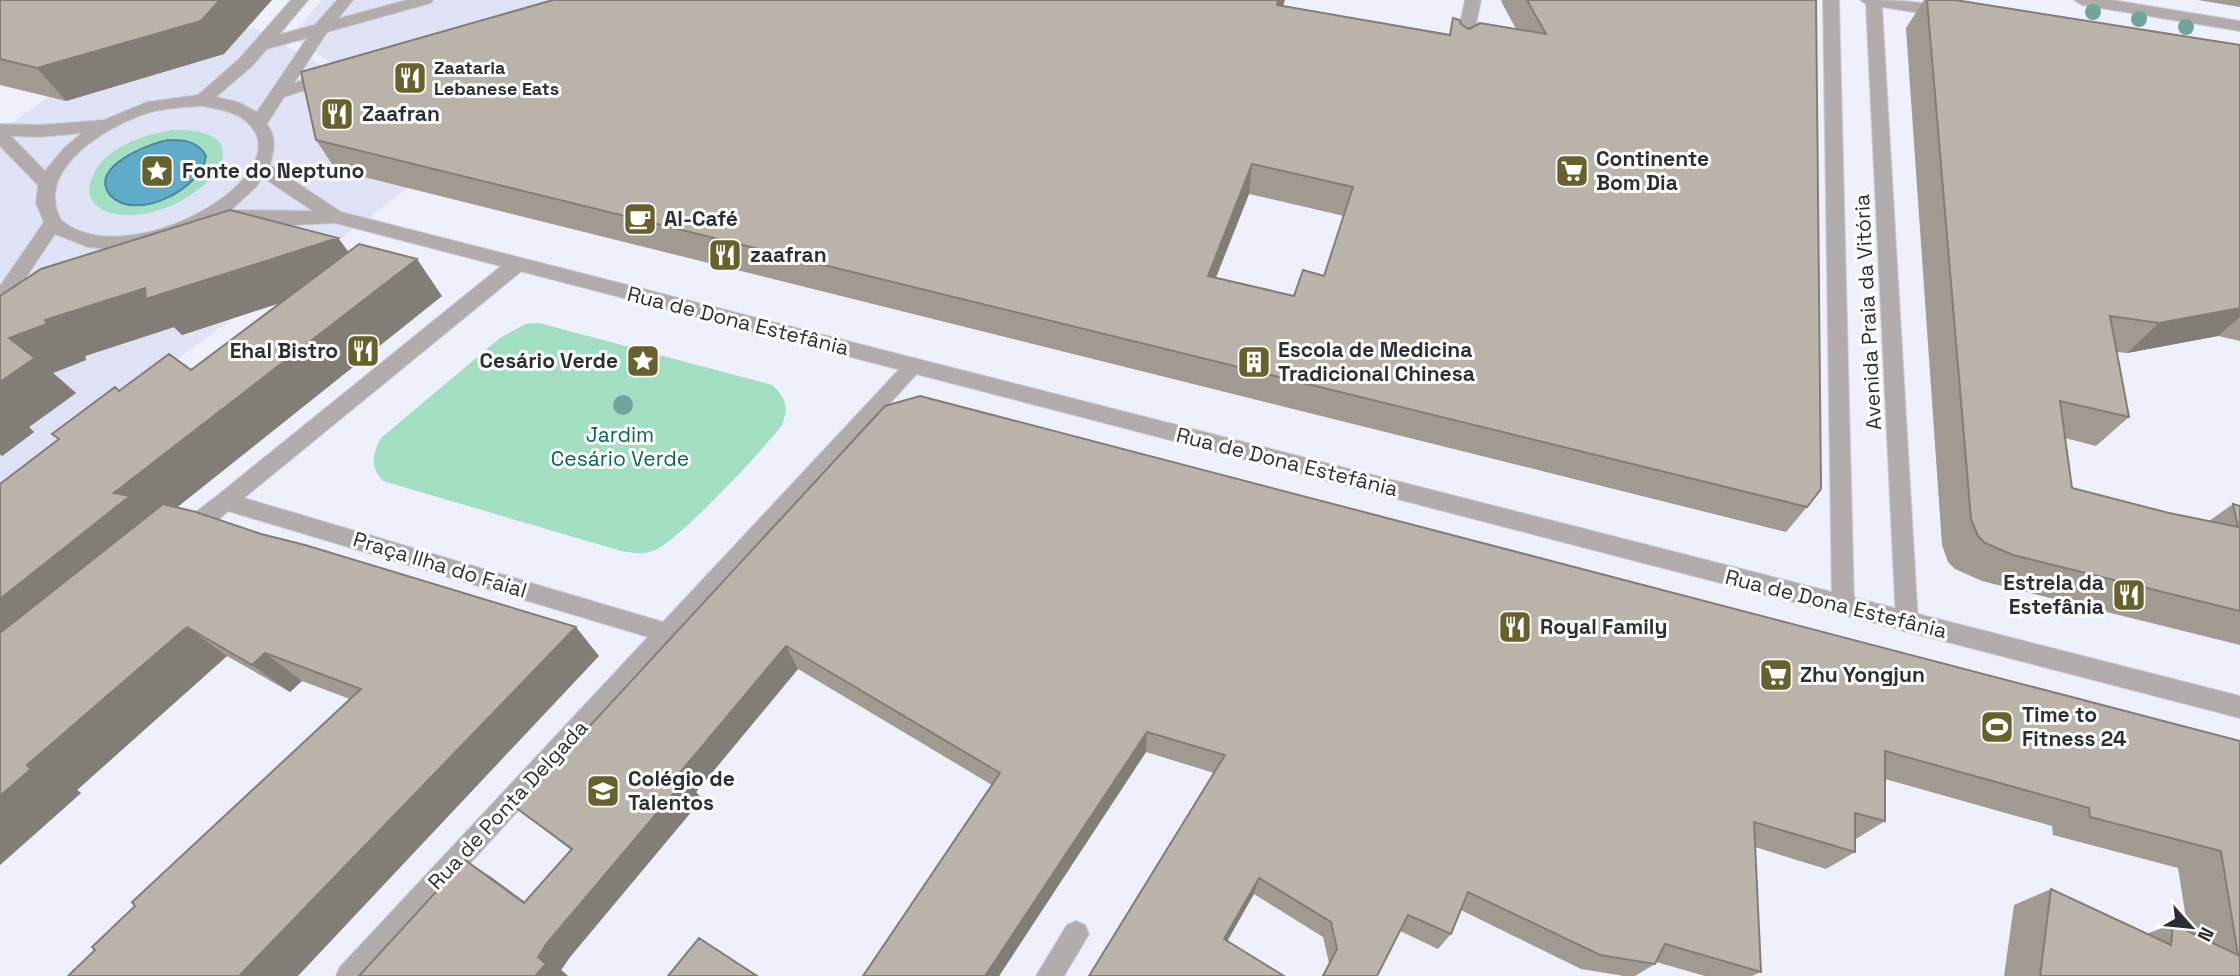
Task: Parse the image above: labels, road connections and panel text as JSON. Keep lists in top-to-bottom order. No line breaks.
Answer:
{"streets":{"street":["Avenida Praia da Vitória","Rua de Dona Estefânia","Praça Ilha do Faial","Rua de Ponta Delgada"]},"crossings":[["Avenida Praia da Vitória","Rua de Dona Estefânia"],["Praça Ilha do Faial","Rua de Ponta Delgada"]],"parks":["Jardim Cesário Verde"],"places":{"restaurant":["Zaataria Lebanese Eats","Zaafran","zaafran","Ehal Bistro","Estrela da Estefânia","Royal Family"],"place":["Fonte do Neptuno","Cesário Verde"],"supermarket":["Continente Bom Dia","Zhu Yongjun"],"cafe":["Al-Café"],"building":["Escola de Medicina Tradicional Chinesa"],"sports":["Time to Fitness 24"],"school or university":["Colégio de Talentos"]},"north":"bottom right"}
